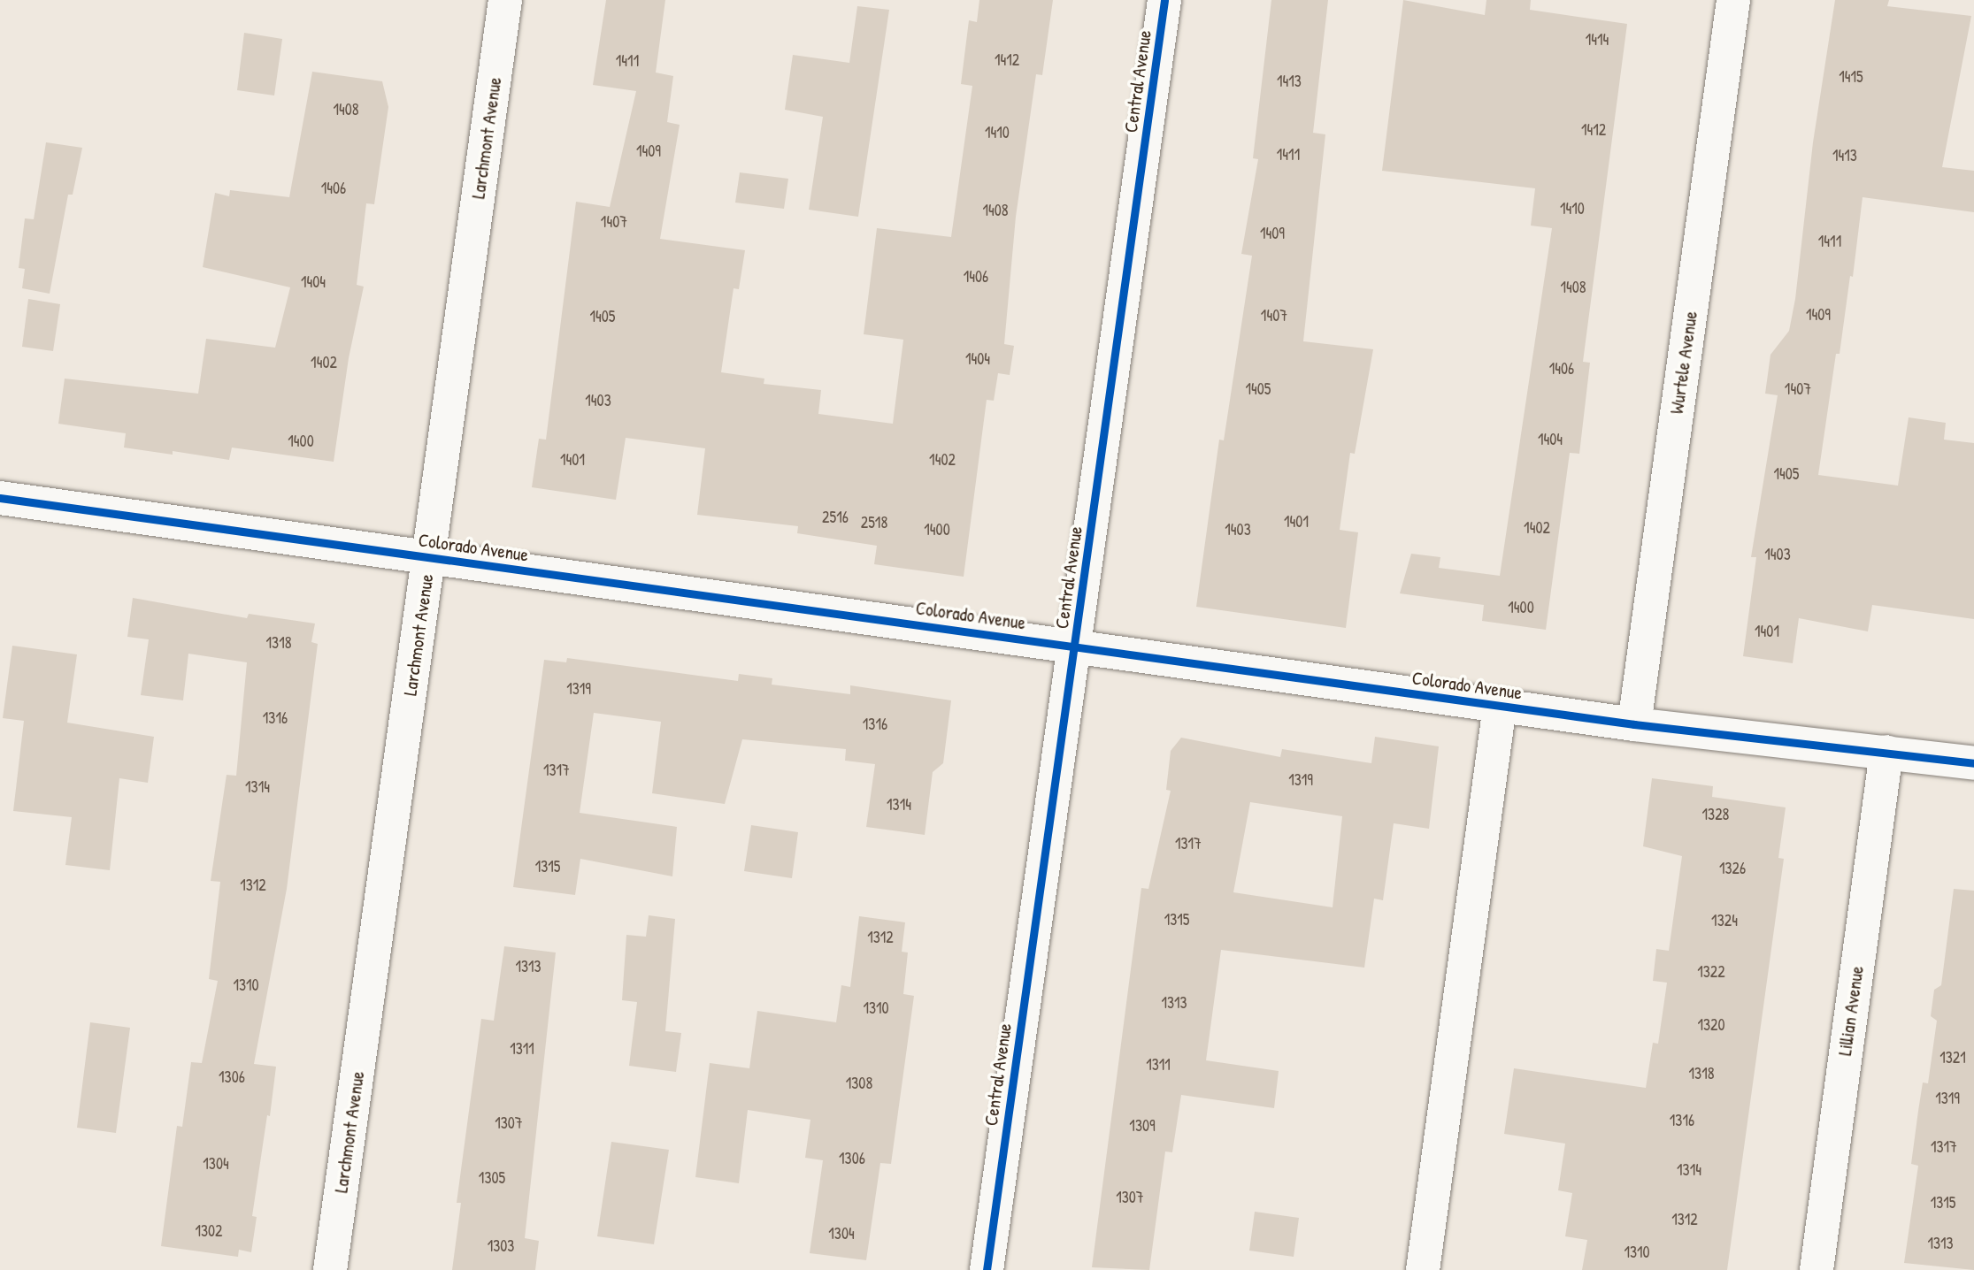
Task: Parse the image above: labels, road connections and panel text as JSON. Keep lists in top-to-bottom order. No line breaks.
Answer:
{"streets":{"street":["Central Avenue","Larchmont Avenue","Wurtele Avenue","Colorado Avenue","Lillian Avenue"]},"crossings":[["Central Avenue","Colorado Avenue"],["Larchmont Avenue","Colorado Avenue"],["Wurtele Avenue","Colorado Avenue"],["Colorado Avenue","Lillian Avenue"]],"house_numbers":["1414","1412","1411","1415","1413","1408","1412","1410","1409","1411","1413","1406","1410","1408","1407","1409","1411","1406","1404","1408","1409","1407","1405","1404","1402","1406","1405","1407","1403","1404","1400","1401","1402","1405","2516","1401","2518","1402","1400","1403","1403","1400","1401","1318","1319","1316","1316","1317","1319","1314","1314","1328","1317","1315","1326","1312","1315","1324","1312","1313","1322","1310","1313","1310","1320","1311","1321","1311","1318","1306","1308","1319","1316","1307","1309","1317","1306","1304","1314","1305","1307","1315","1312","1302","1304","1313","1303","1310"]}
